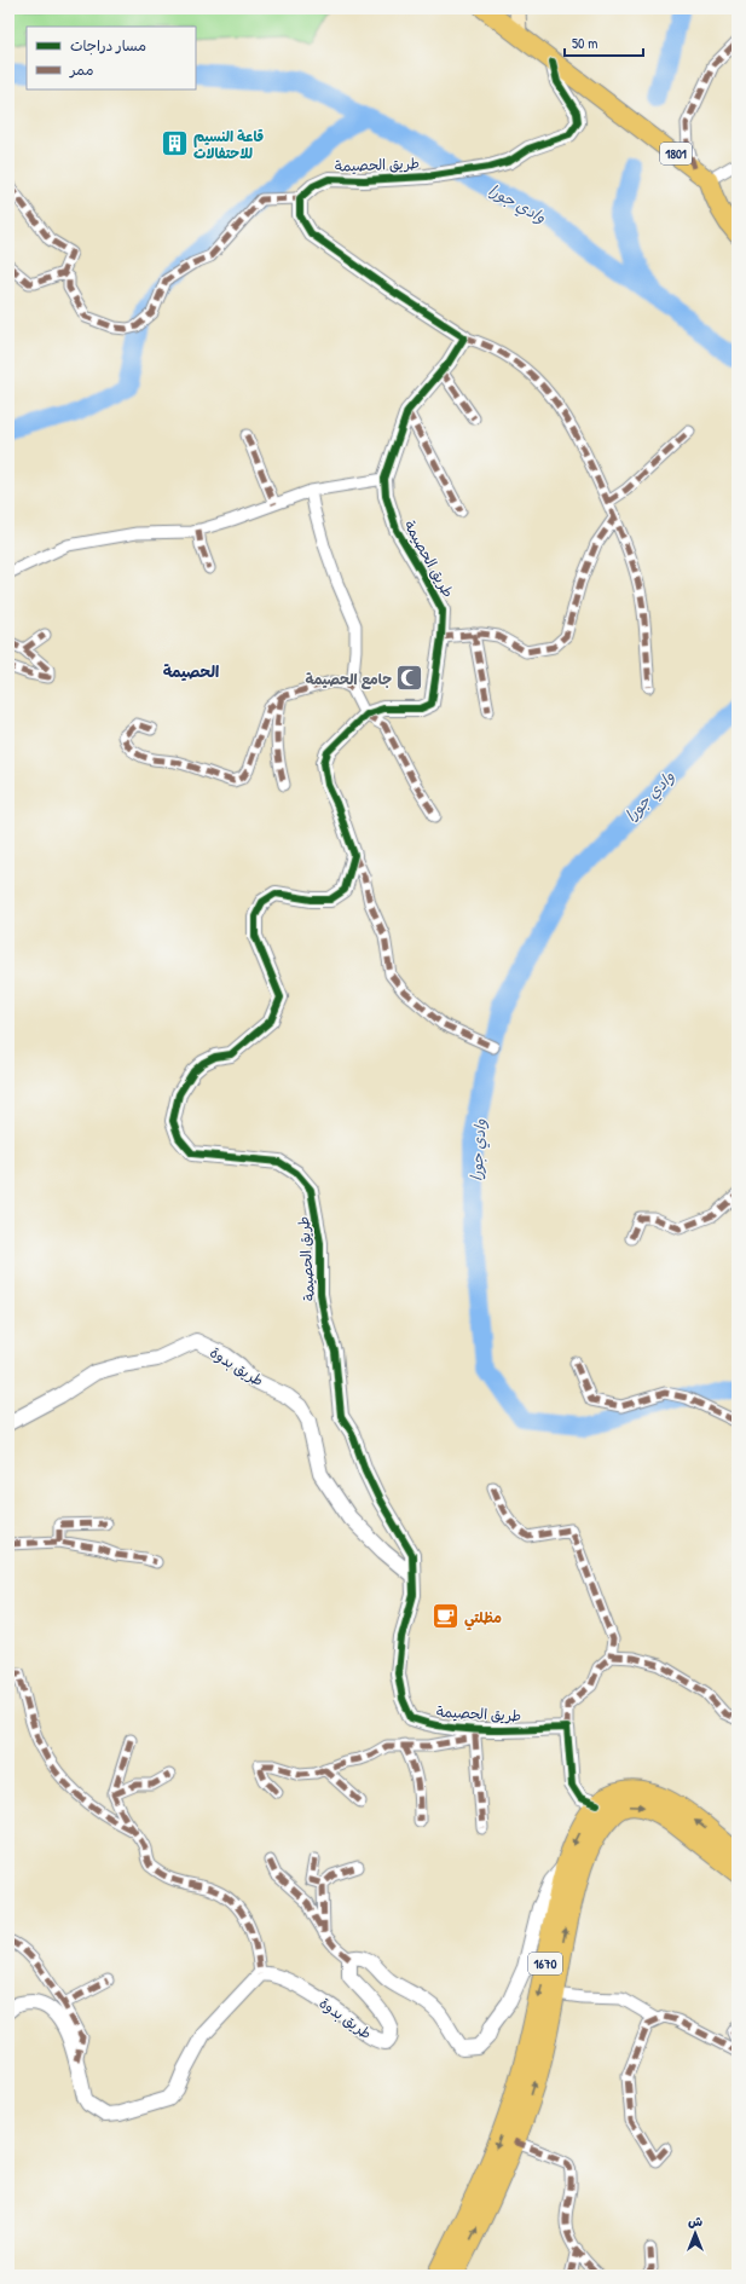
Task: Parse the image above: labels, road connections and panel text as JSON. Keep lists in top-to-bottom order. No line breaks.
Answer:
{"streets":{"highway":["1670"],"main road":["1801"],"street":["طريق الحصيمة","طريق بدوة"]},"crossings":[["1801","طريق الحصيمة"],["طريق الحصيمة","طريق بدوة"]],"districts":["الحصيمة"],"water":["وادي جورا"],"places":{"building":["قاعة النسيم للاحتفالات"],"mosque":["جامع الحصيمة"],"cafe":["مظلتي"]},"legend":["مسار دراجات","ممر"],"scale_bar":"50 m","north":"top"}
